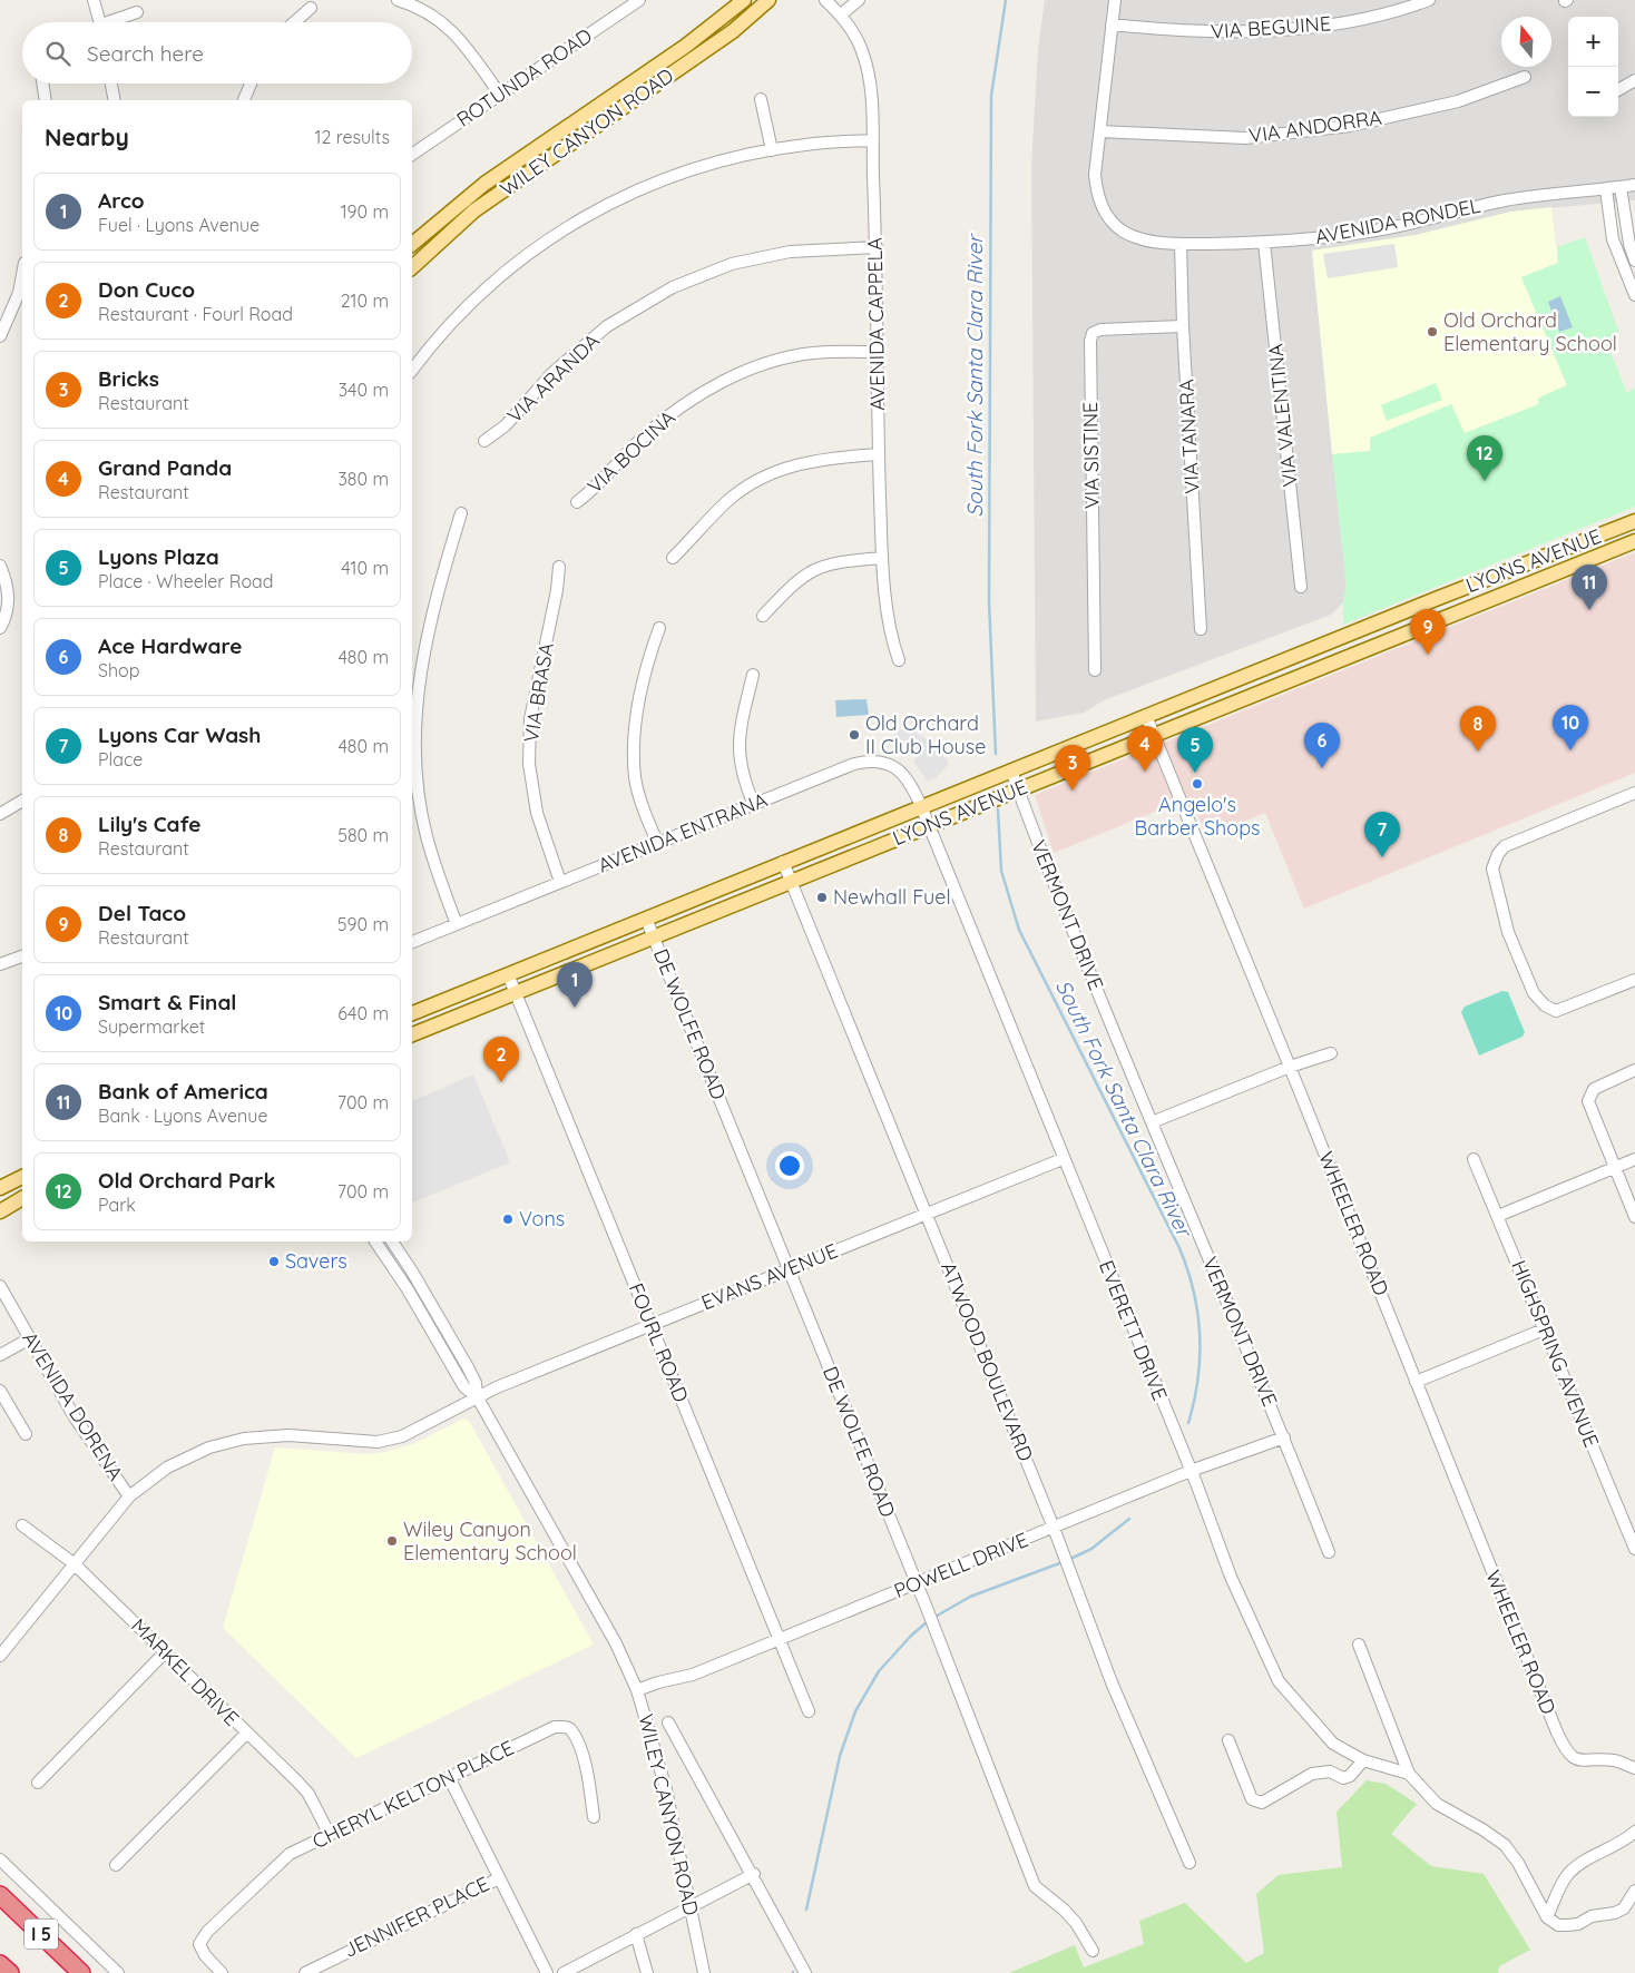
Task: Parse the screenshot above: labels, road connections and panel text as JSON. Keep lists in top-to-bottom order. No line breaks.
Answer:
{"streets":{"highway":["I 5"],"main road":["WILEY CANYON ROAD","LYONS AVENUE"],"street":["VIA BEGUINE","ROTUNDA ROAD","VIA ANDORRA","AVENIDA RONDEL","AVENIDA CAPPELA","VIA ARANDA","VIA VALENTINA","VIA TANARA","VIA BOCINA","VIA SISTINE","VIA BRASA","AVENIDA ENTRANA","VERMONT DRIVE","DE WOLFE ROAD","WHEELER ROAD","EVANS AVENUE","EVERETT DRIVE","FOURL ROAD","HIGHSPRING AVENUE","ATWOOD BOULEVARD","AVENIDA DORENA","POWELL DRIVE","MARKEL DRIVE","CHERYL KELTON PLACE","JENNIFER PLACE"]},"crossings":[["VIA ANDORRA","AVENIDA RONDEL"],["WILEY CANYON ROAD","EVANS AVENUE"],["WILEY CANYON ROAD","POWELL DRIVE"],["AVENIDA RONDEL","VIA VALENTINA"],["AVENIDA RONDEL","VIA TANARA"],["AVENIDA CAPPELA","VIA ARANDA"],["AVENIDA CAPPELA","VIA BOCINA"],["VIA TANARA","VIA SISTINE"],["LYONS AVENUE","AVENIDA ENTRANA"],["LYONS AVENUE","VERMONT DRIVE"],["LYONS AVENUE","DE WOLFE ROAD"],["LYONS AVENUE","WHEELER ROAD"],["LYONS AVENUE","EVERETT DRIVE"],["LYONS AVENUE","FOURL ROAD"],["LYONS AVENUE","ATWOOD BOULEVARD"],["VIA BRASA","AVENIDA ENTRANA"],["AVENIDA ENTRANA","EVERETT DRIVE"],["VERMONT DRIVE","POWELL DRIVE"],["DE WOLFE ROAD","EVANS AVENUE"],["DE WOLFE ROAD","POWELL DRIVE"],["EVANS AVENUE","EVERETT DRIVE"],["EVANS AVENUE","FOURL ROAD"],["EVANS AVENUE","ATWOOD BOULEVARD"],["EVANS AVENUE","AVENIDA DORENA"],["EVANS AVENUE","MARKEL DRIVE"],["EVERETT DRIVE","POWELL DRIVE"],["FOURL ROAD","POWELL DRIVE"],["ATWOOD BOULEVARD","POWELL DRIVE"],["MARKEL DRIVE","CHERYL KELTON PLACE"]],"water":["South Fork Santa Clara River"],"places":["Old Orchard Elementary School","Old Orchard II Club House","Angelo's Barber Shops","Newhall Fuel","Vons","Savers","Wiley Canyon Elementary School"],"north":"top","page":{"map_buttons":["+","−"],"search":"Search here","heading":["Nearby","12 results"],"list":[{"mark":"1","name":"Arco","note":"Fuel · Lyons Avenue","value":"190 m"},{"mark":"2","name":"Don Cuco","note":"Restaurant · Fourl Road","value":"210 m"},{"mark":"3","name":"Bricks","note":"Restaurant","value":"340 m"},{"mark":"4","name":"Grand Panda","note":"Restaurant","value":"380 m"},{"mark":"5","name":"Lyons Plaza","note":"Place · Wheeler Road","value":"410 m"},{"mark":"6","name":"Ace Hardware","note":"Shop","value":"480 m"},{"mark":"7","name":"Lyons Car Wash","note":"Place","value":"480 m"},{"mark":"8","name":"Lily's Cafe","note":"Restaurant","value":"580 m"},{"mark":"9","name":"Del Taco","note":"Restaurant","value":"590 m"},{"mark":"10","name":"Smart & Final","note":"Supermarket","value":"640 m"},{"mark":"11","name":"Bank of America","note":"Bank · Lyons Avenue","value":"700 m"},{"mark":"12","name":"Old Orchard Park","note":"Park","value":"700 m"}],"pins":["12","11","9","10","8","6","4","5","3","7","1","2"]}}
